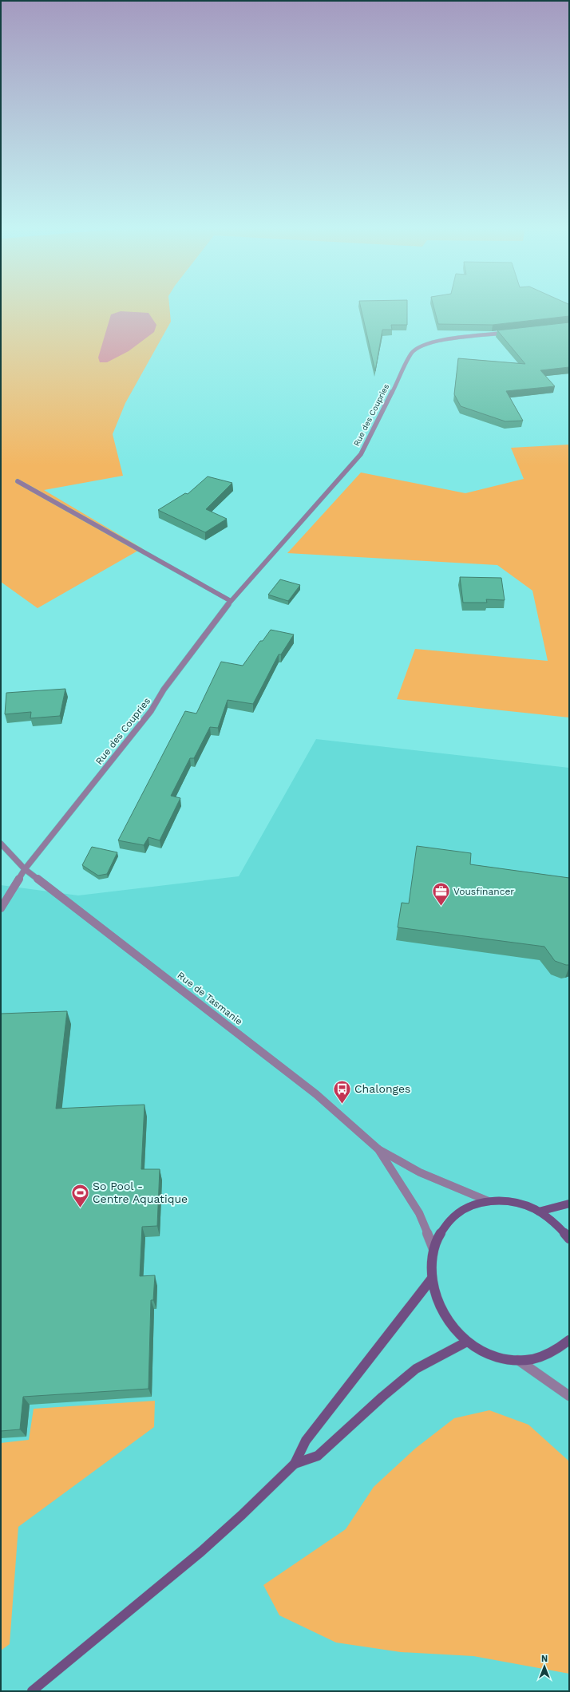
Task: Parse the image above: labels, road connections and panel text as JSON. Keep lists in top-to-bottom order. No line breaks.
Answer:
{"streets":{"street":["Rue des Coupries","Rue de Tasmanie"]},"crossings":[["Rue des Coupries","Rue de Tasmanie"]],"places":{"office":["Vousfinancer"],"bus stop":["Chalonges"],"sports":["So Pool - Centre Aquatique"]},"north":"top"}
